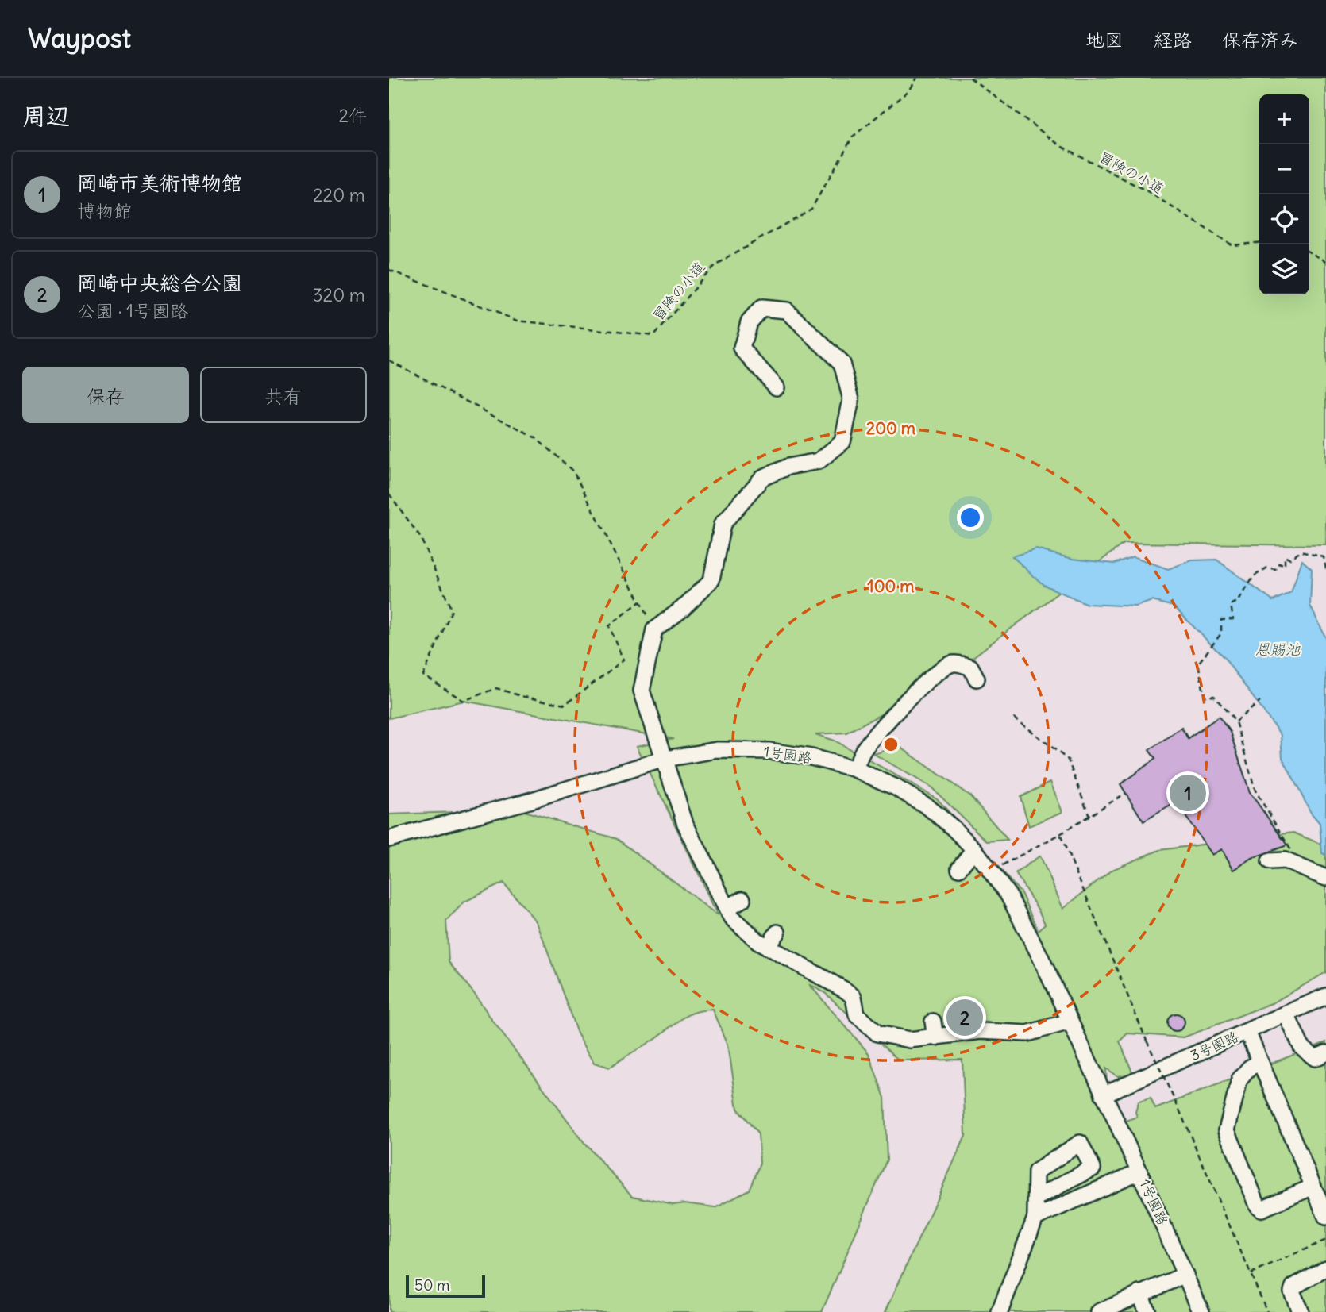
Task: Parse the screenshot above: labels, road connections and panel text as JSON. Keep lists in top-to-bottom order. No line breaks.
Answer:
{"streets":{"street":["1号園路","3号園路"],"path":["冒険の小道"]},"crossings":[["1号園路","3号園路"]],"water":["恩賜池"],"scale_bar":"50 m","page":{"header":"Waypost","nav":["地図","経路","保存済み"],"heading":["周辺","2件"],"map_buttons":["+","−"],"list":[{"mark":"1","name":"岡崎市美術博物館","note":"博物館","value":"220 m"},{"mark":"2","name":"岡崎中央総合公園","note":"公園 · 1号園路","value":"320 m"}],"buttons":["保存","共有"],"pins":["1","2"],"scale":"50 m"},"rings":["200 m","100 m"]}
